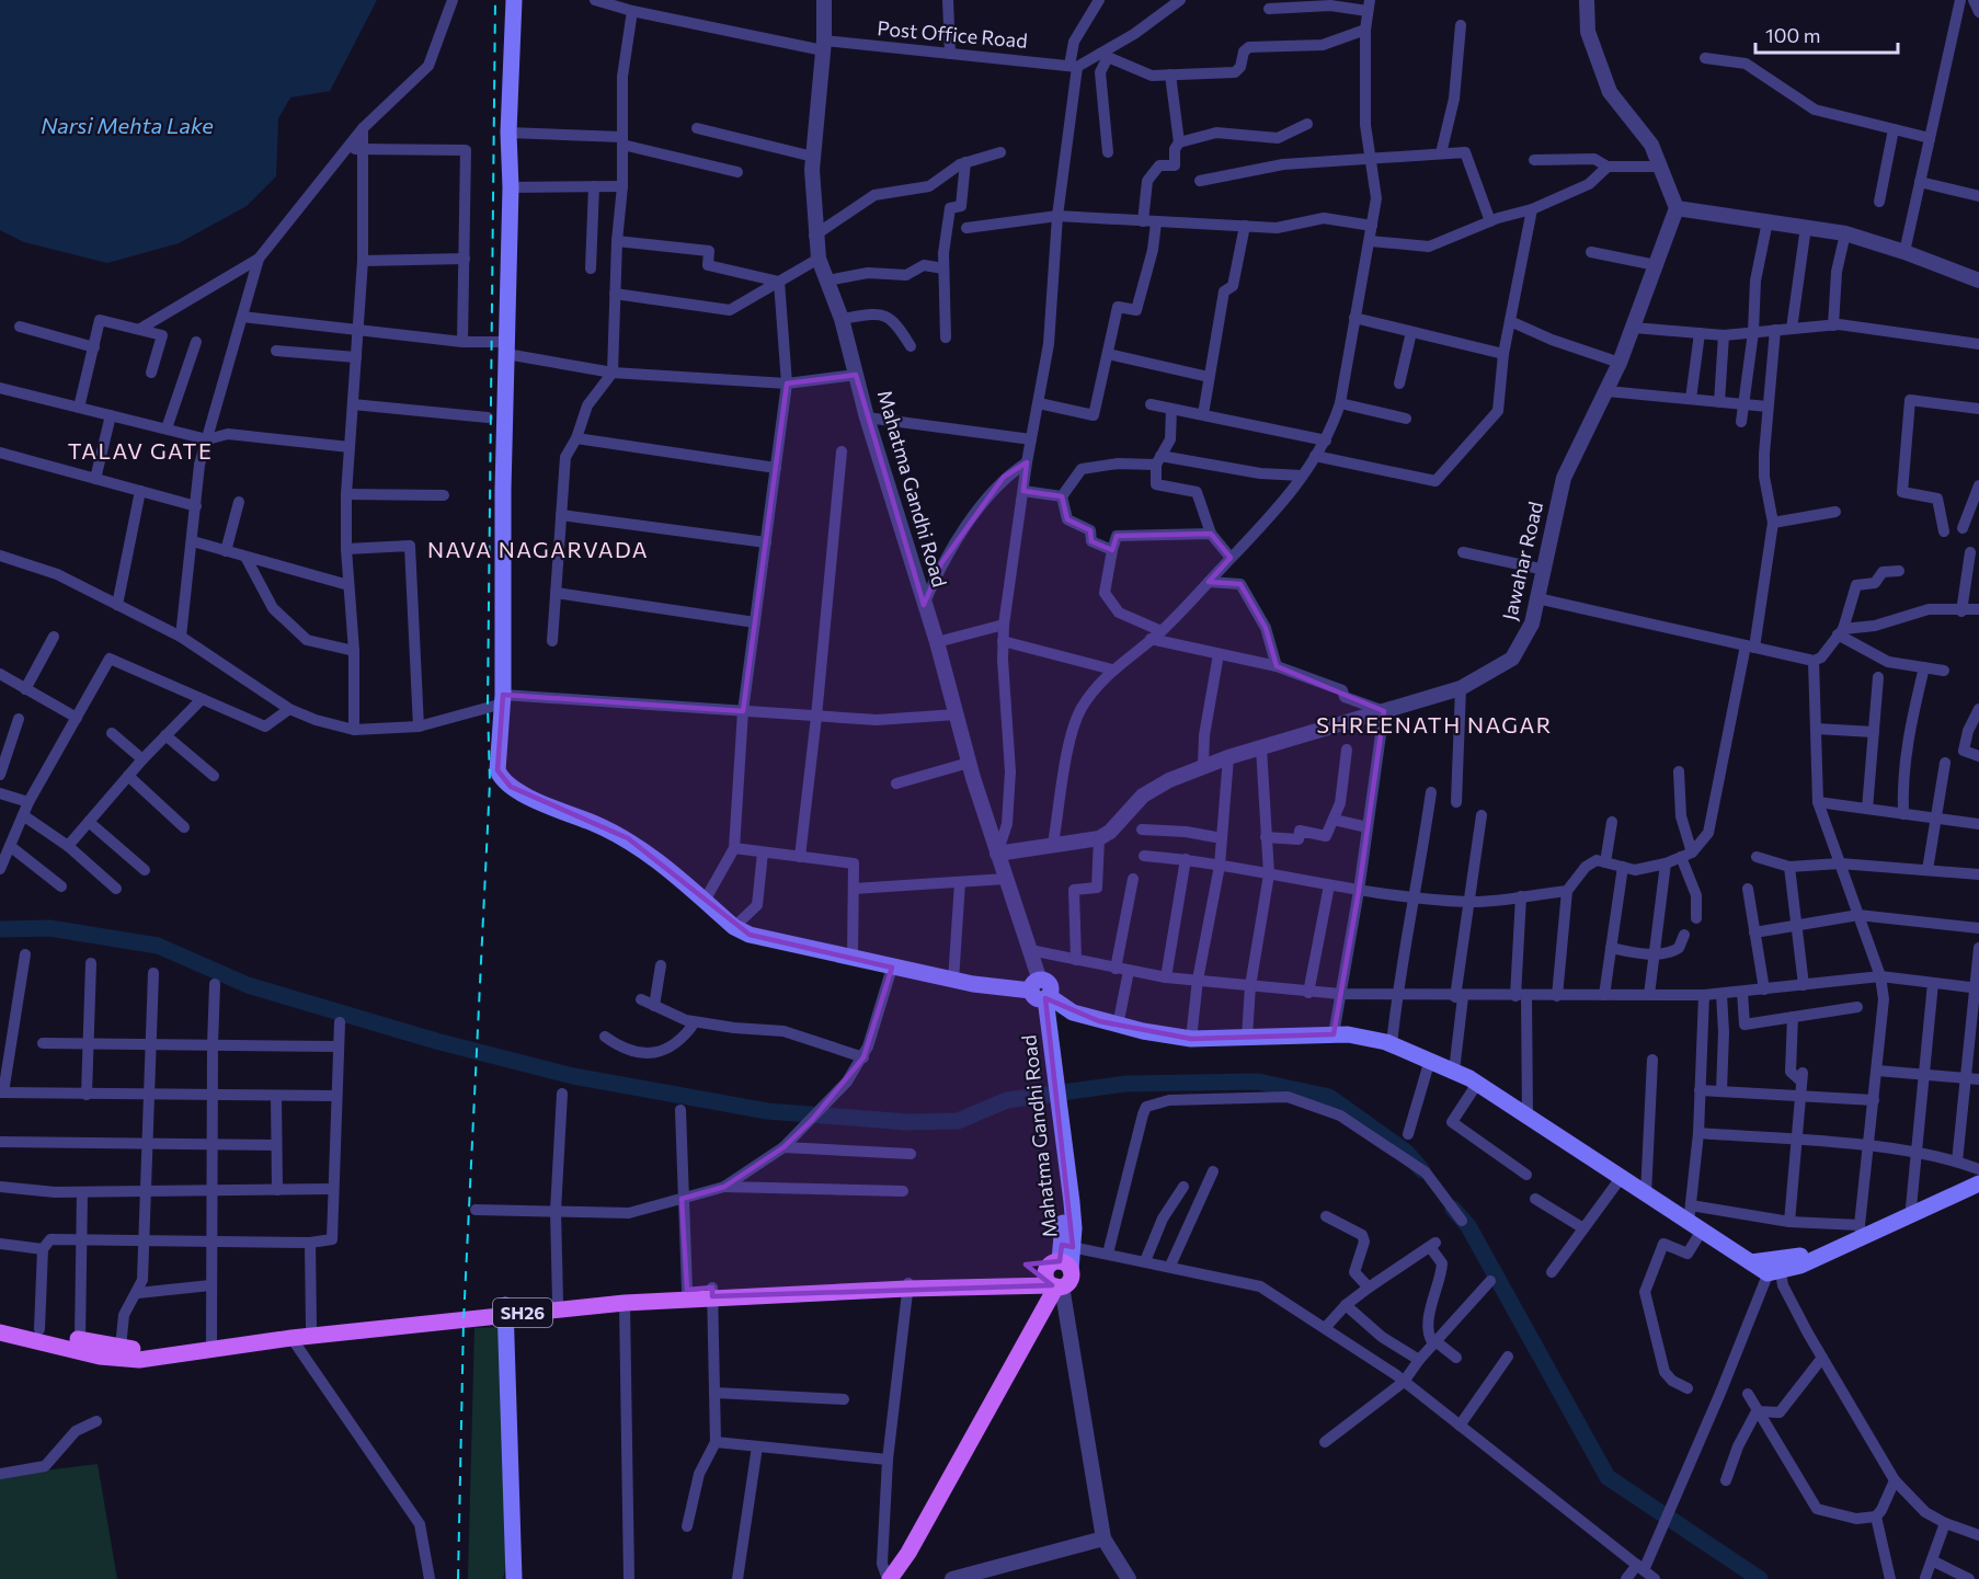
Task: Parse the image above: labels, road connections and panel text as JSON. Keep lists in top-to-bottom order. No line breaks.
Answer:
{"streets":{"main road":["Mahatma Gandhi Road","SH26"],"street":["Post Office Road","Jawahar Road"]},"crossings":[["Post Office Road","Mahatma Gandhi Road"]],"districts":["TALAV GATE","NAVA NAGARVADA","SHREENATH NAGAR"],"water":["Narsi Mehta Lake"],"scale_bar":"100 m"}
